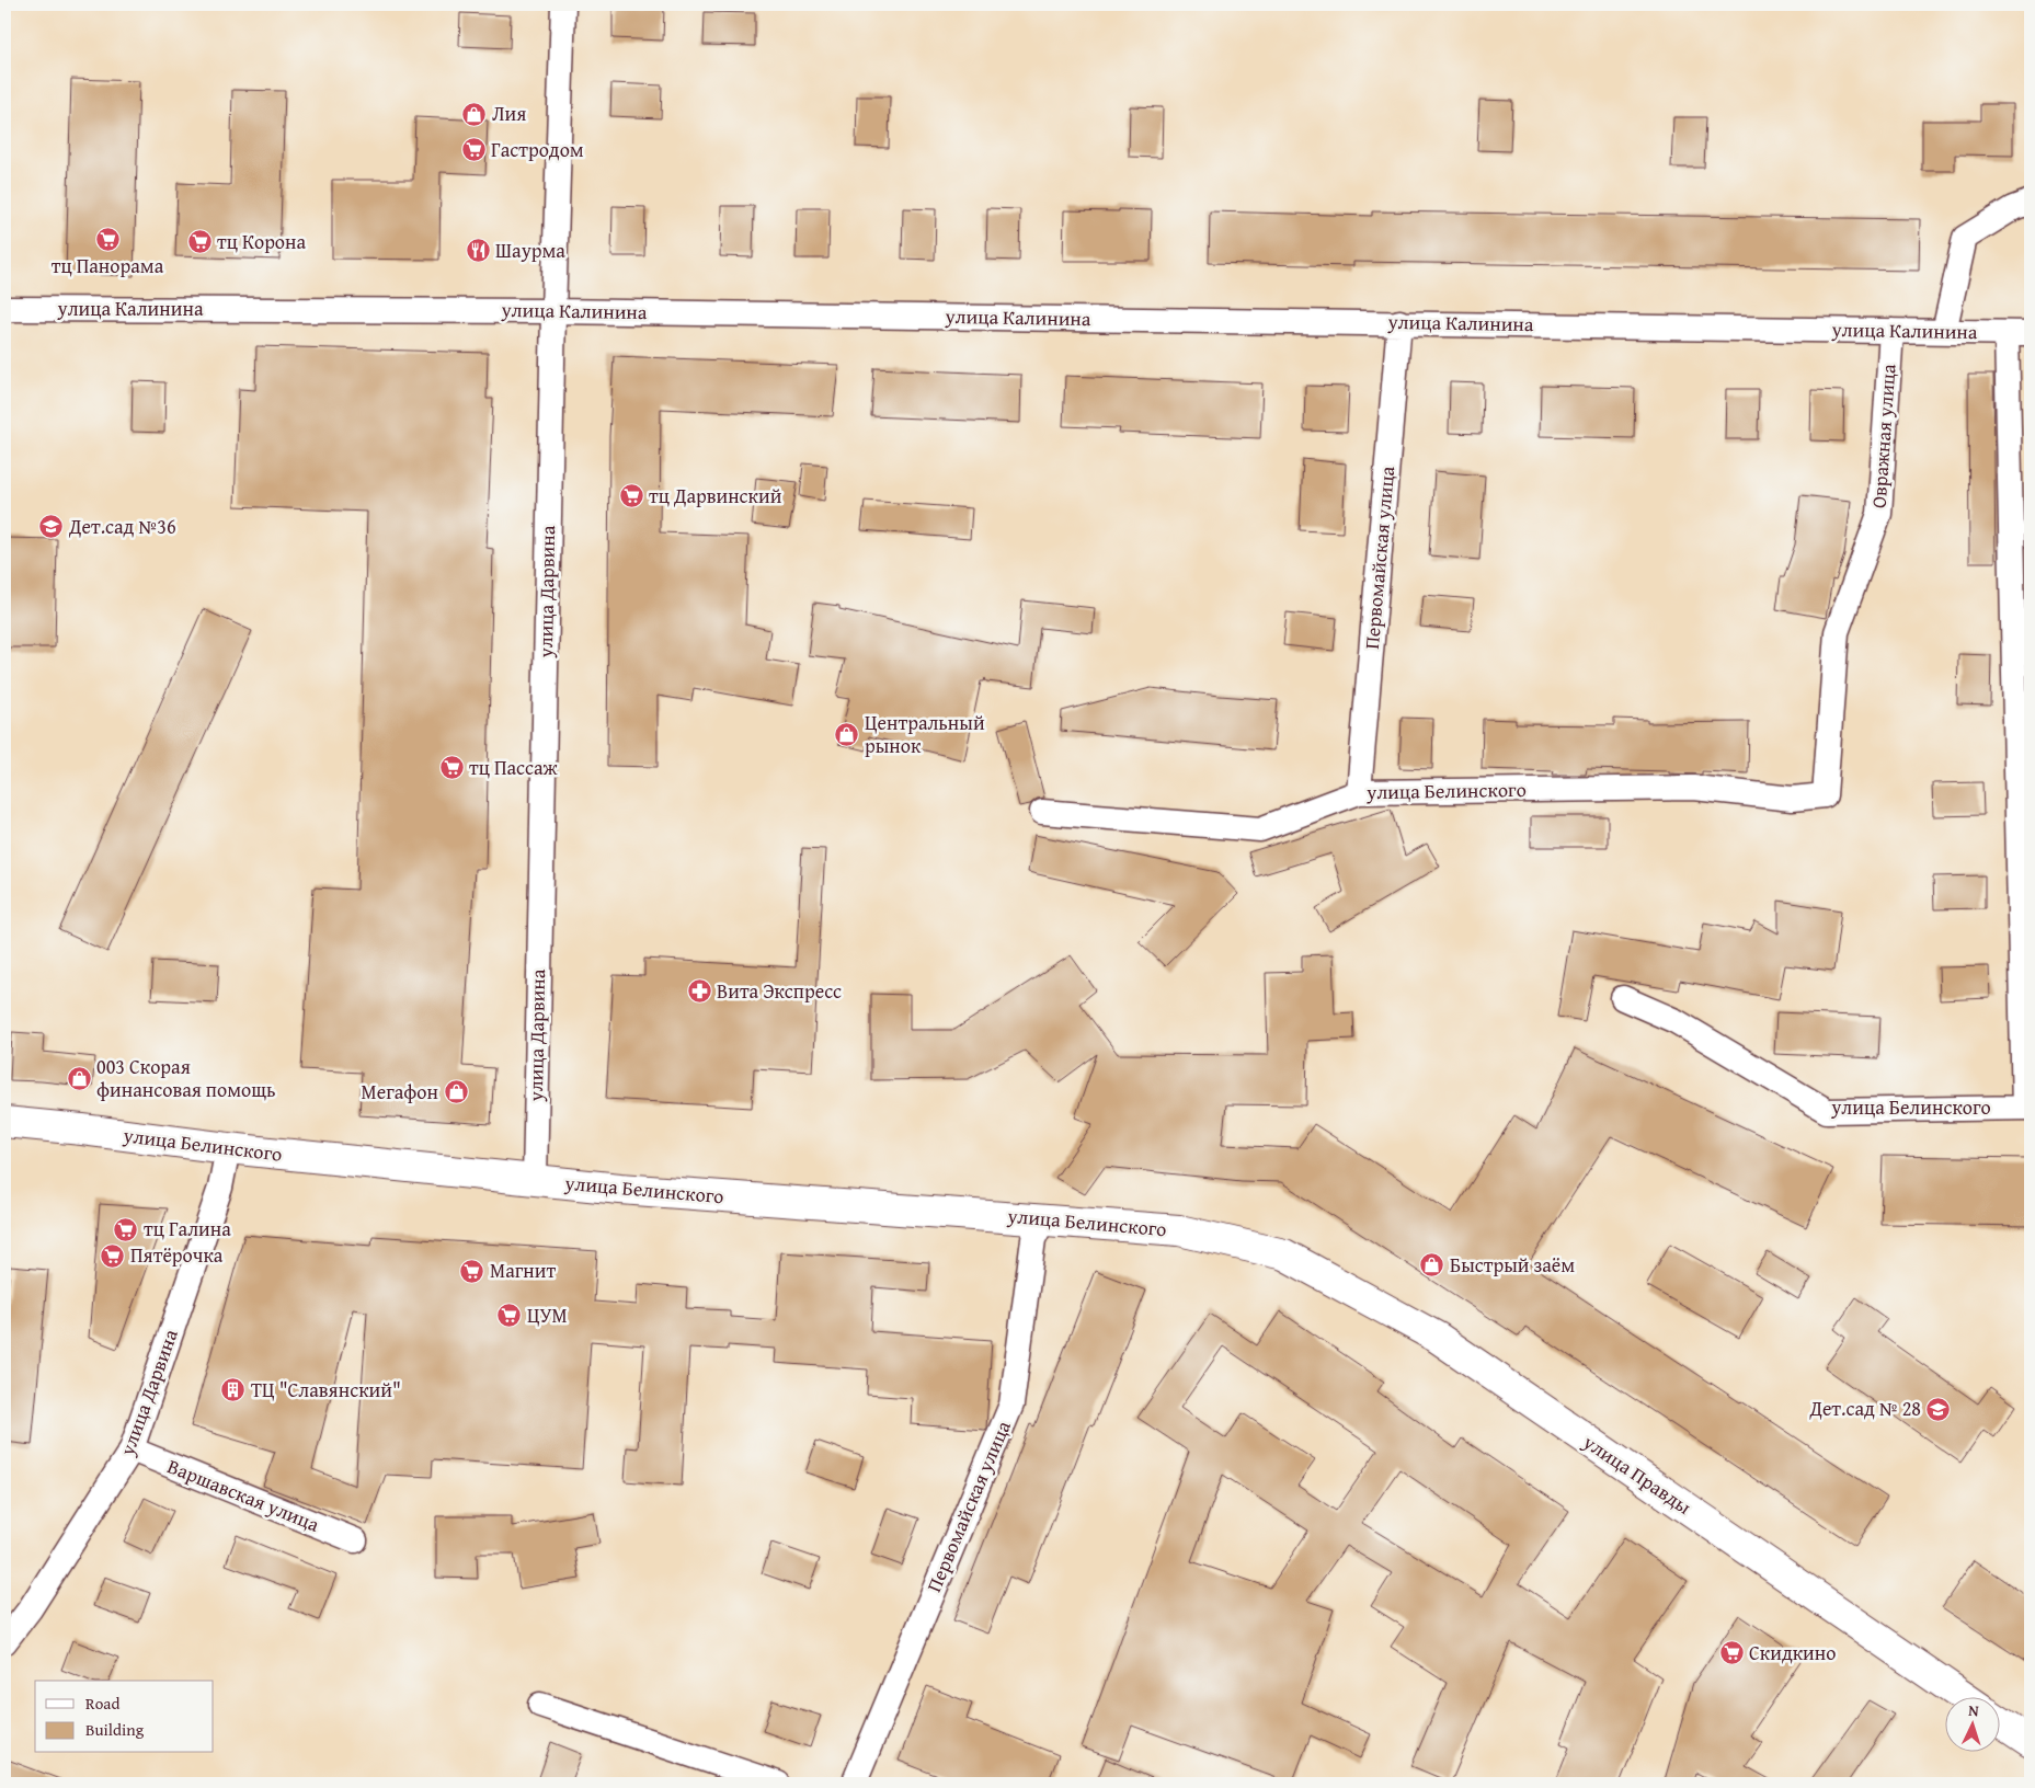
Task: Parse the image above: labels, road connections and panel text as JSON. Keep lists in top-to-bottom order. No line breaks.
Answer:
{"streets":{"street":["улица Калинина","Овражная улица","Первомайская улица","улица Дарвина","улица Белинского","улица Правды","Варшавская улица"]},"crossings":[["улица Калинина","Овражная улица"],["улица Калинина","Первомайская улица"],["улица Калинина","улица Дарвина"],["Овражная улица","улица Белинского"],["Первомайская улица","улица Белинского"],["улица Дарвина","улица Белинского"],["улица Дарвина","Варшавская улица"],["улица Белинского","улица Правды"]],"places":{"shop":["Лия","Центральный рынок","003 Скорая финансовая помощь","Мегафон","Быстрый заём"],"supermarket":["Гастродом","тц Панорама","тц Корона","тц Дарвинский","тц Пассаж","тц Галина","Пятёрочка","Магнит","ЦУМ","Скидкино"],"restaurant":["Шаурма"],"school or university":["Дет.сад №36","Дет.сад № 28"],"pharmacy":["Вита Экспресс"],"building":["ТЦ \"Славянский\""]},"legend":["Road","Building"],"north":"top"}
